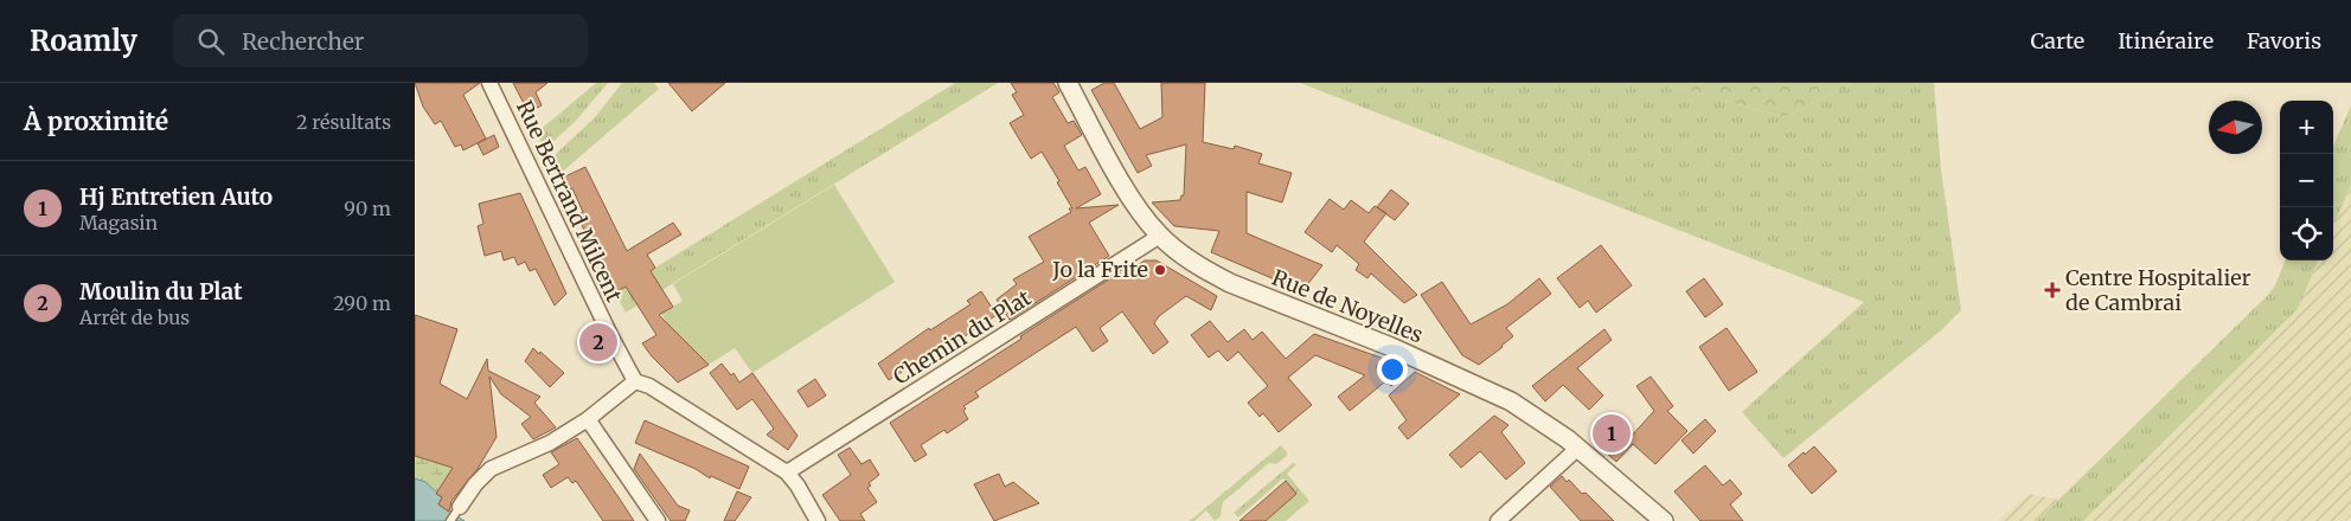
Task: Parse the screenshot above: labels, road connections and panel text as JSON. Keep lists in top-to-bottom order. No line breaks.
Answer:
{"streets":{"street":["Rue Bertrand Milcent","Rue de Noyelles","Chemin du Plat"]},"crossings":[["Rue de Noyelles","Chemin du Plat"]],"places":{"other":["Jo la Frite"],"health":["Centre Hospitalier de Cambrai"]},"north":"left","page":{"header":"Roamly","search":"Rechercher","nav":["Carte","Itinéraire","Favoris"],"heading":["À proximité","2 résultats"],"map_buttons":["+","−"],"list":[{"mark":"1","name":"Hj Entretien Auto","note":"Magasin","value":"90 m"},{"mark":"2","name":"Moulin du Plat","note":"Arrêt de bus","value":"290 m"}],"pins":["2","1"]}}
